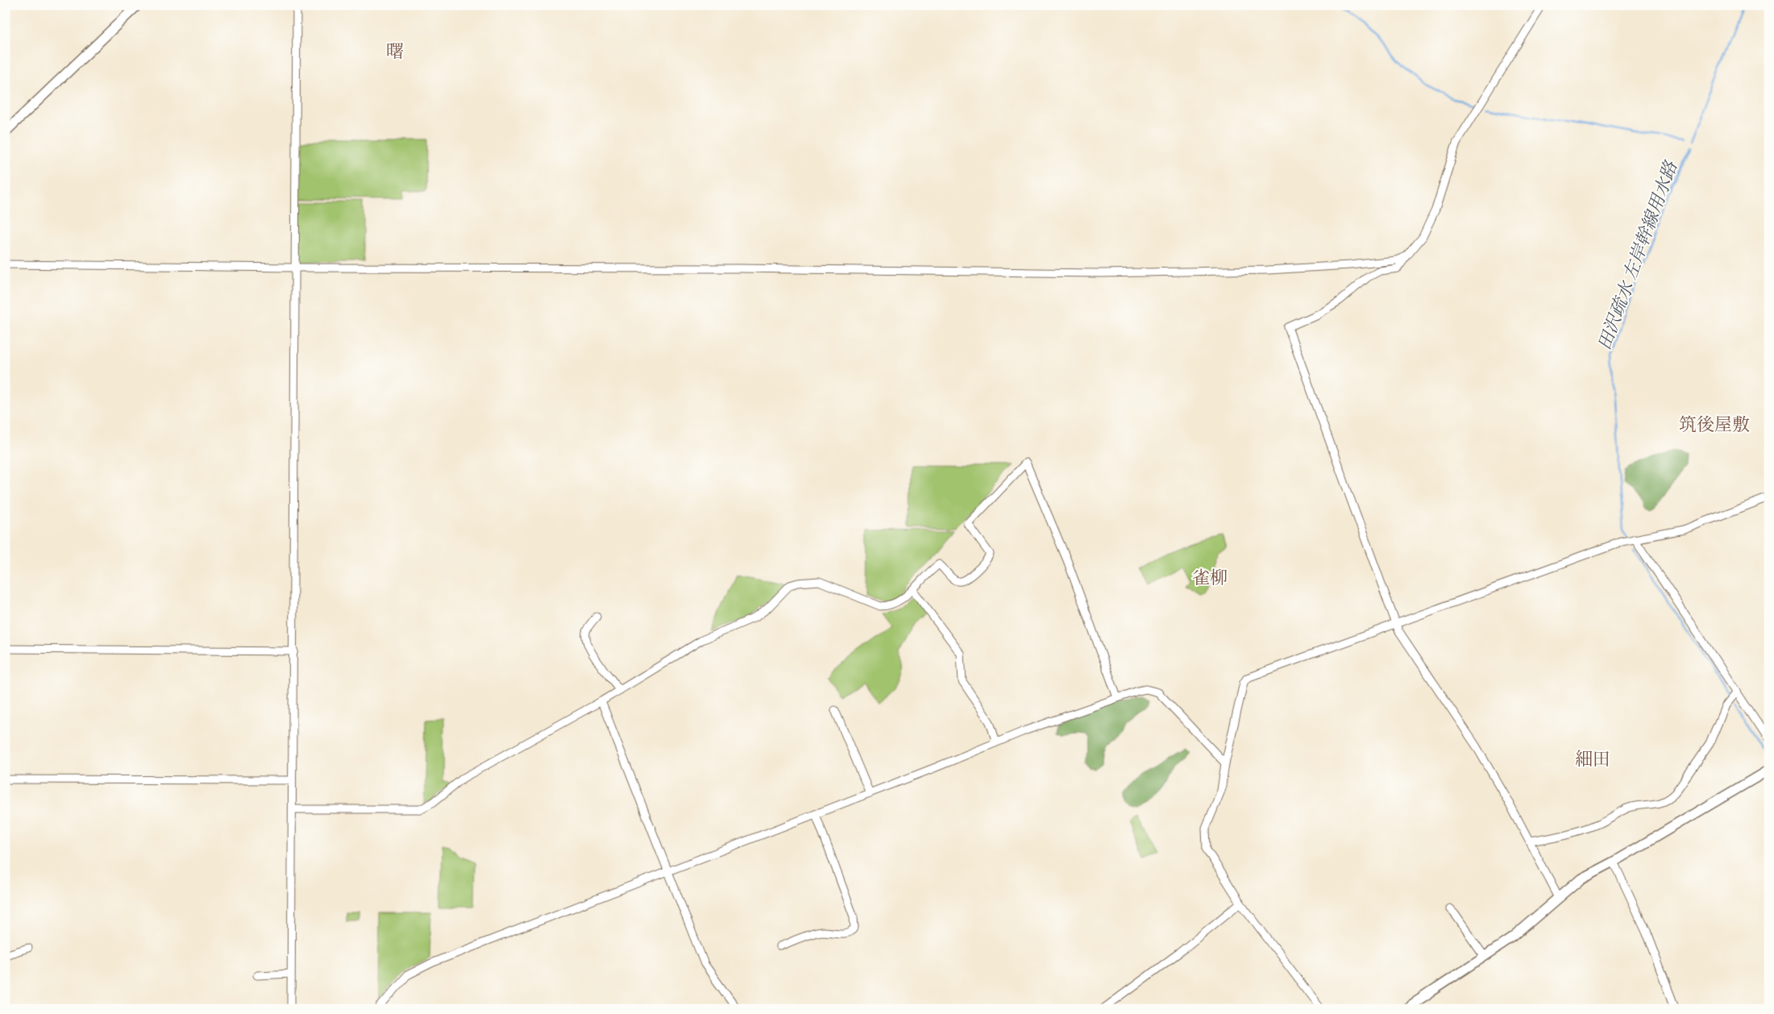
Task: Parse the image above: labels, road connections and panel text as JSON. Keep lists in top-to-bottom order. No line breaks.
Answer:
{"districts":["曙","筑後屋敷","雀柳","細田"],"water":["田沢疏水 左岸幹線用水路"]}
